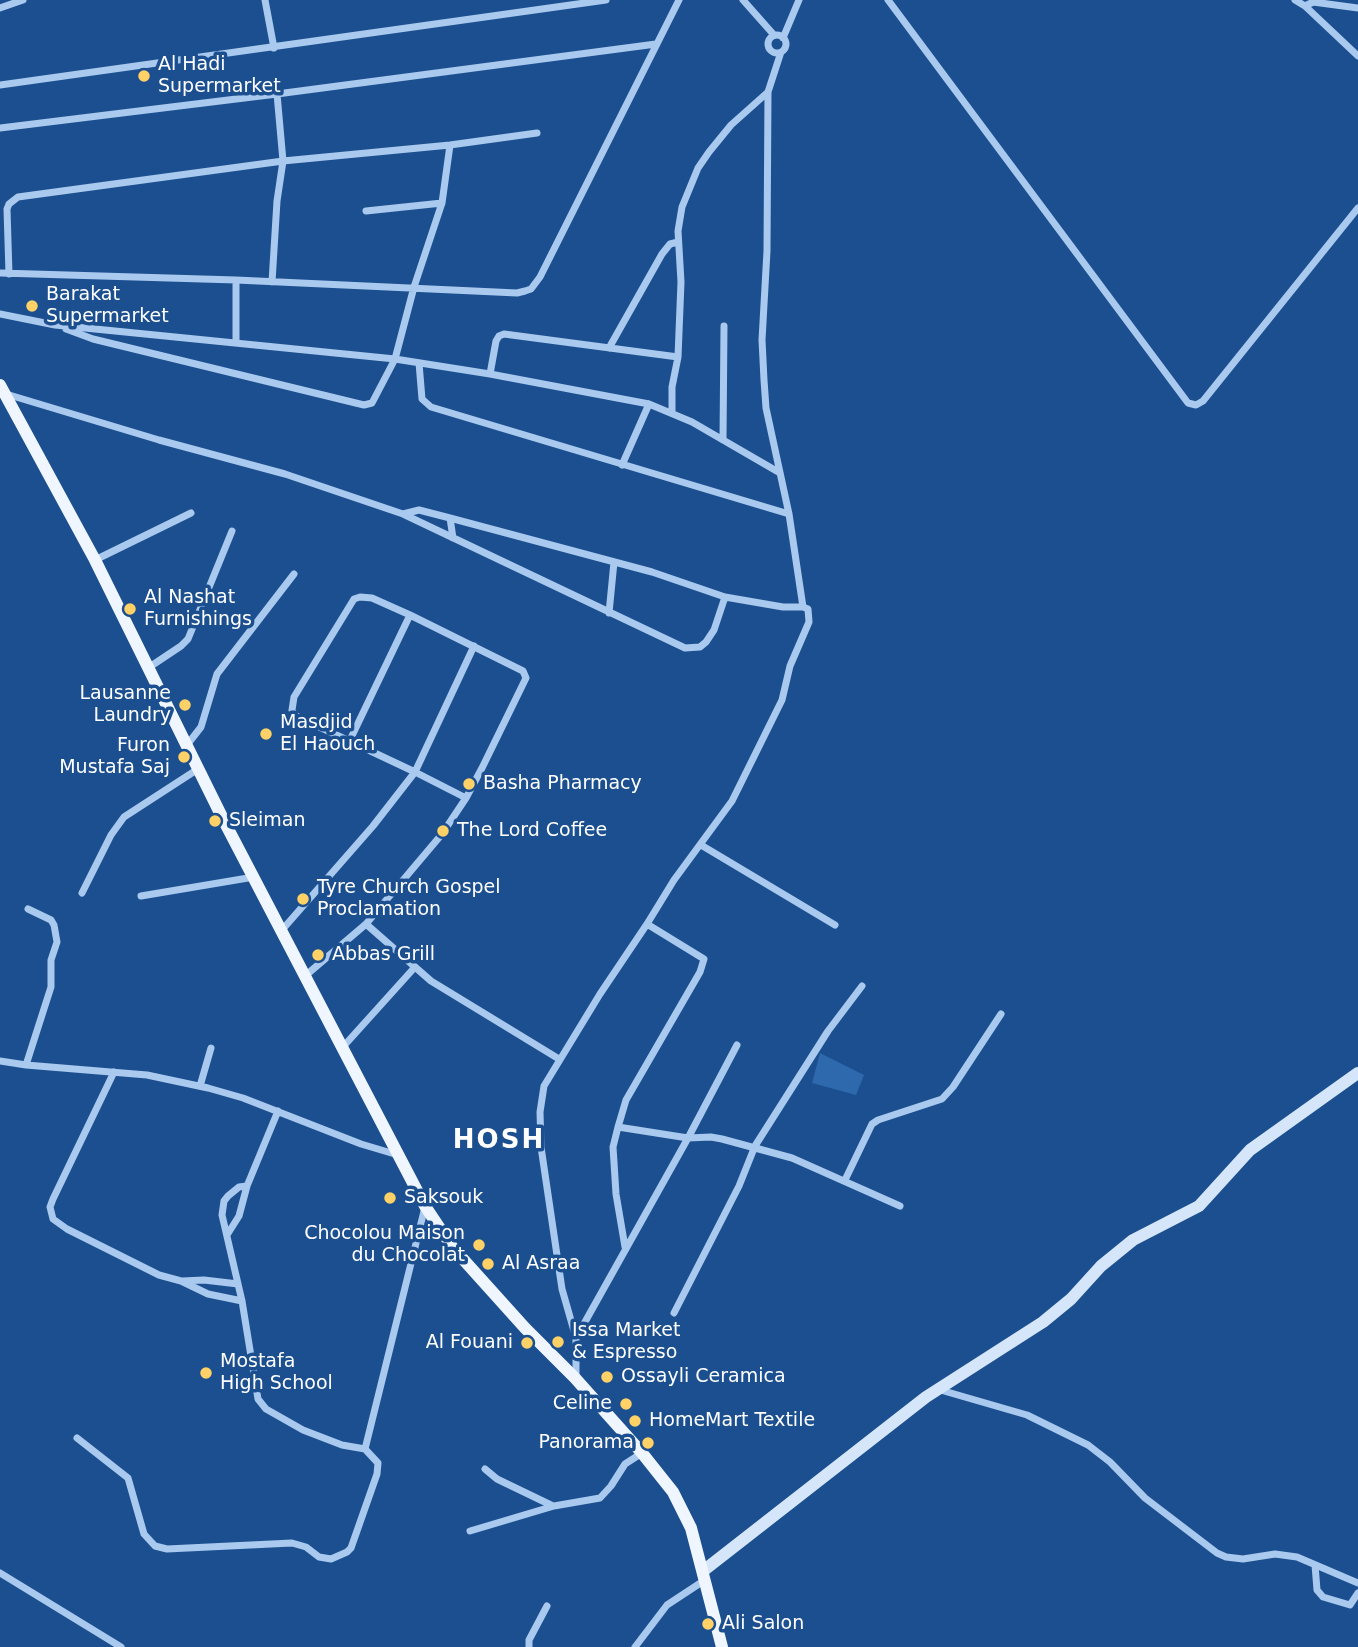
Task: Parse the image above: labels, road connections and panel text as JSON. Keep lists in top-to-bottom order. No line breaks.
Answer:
{"districts":["HOSH"],"places":["Al Hadi Supermarket","Barakat Supermarket","Al Nashat Furnishings","Lausanne Laundry","Masdjid El Haouch","Furon Mustafa Saj","Basha Pharmacy","Sleiman","The Lord Coffee","Tyre Church Gospel Proclamation","Abbas Grill","Saksouk","Chocolou Maison du Chocolat","Al Asraa","Issa Market & Espresso","Al Fouani","Mostafa High School","Ossayli Ceramica","Celine","HomeMart Textile","Panorama","Ali Salon"]}
